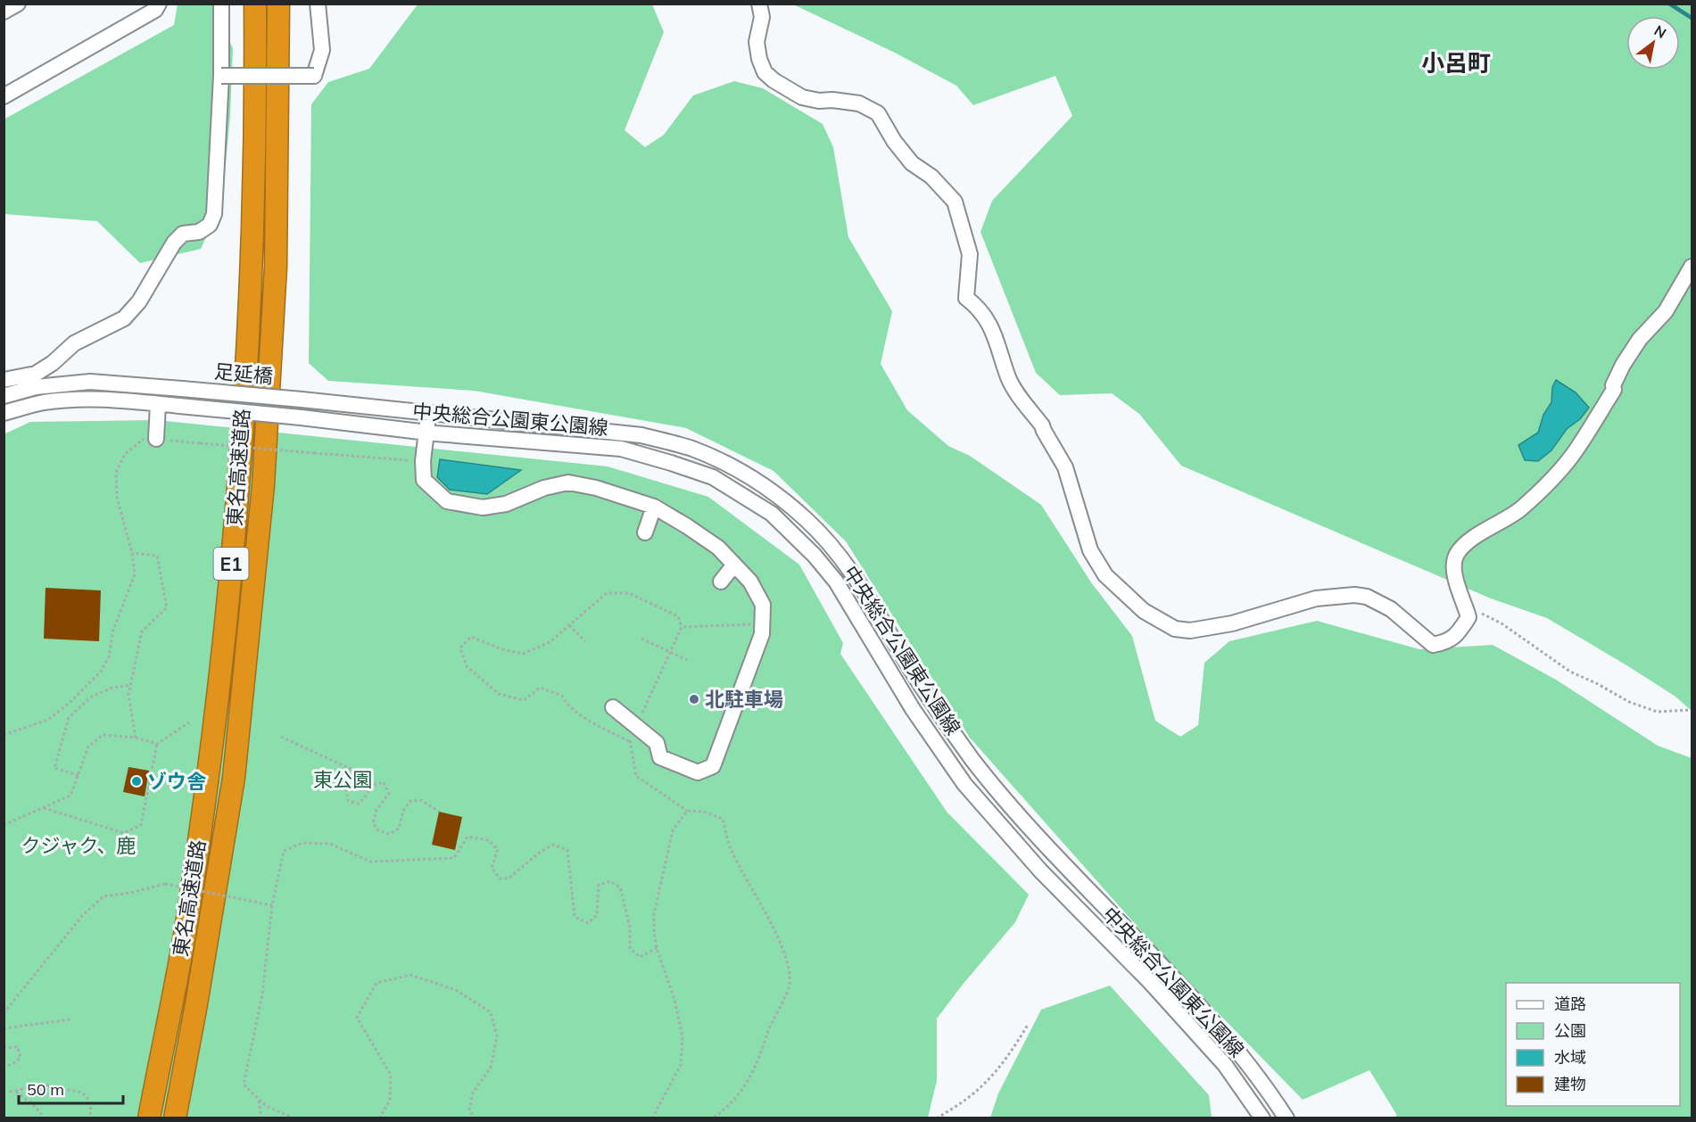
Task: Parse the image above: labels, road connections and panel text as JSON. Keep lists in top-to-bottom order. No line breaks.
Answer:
{"streets":{"highway":["東名高速道路","E1"],"street":["足延橋","中央総合公園東公園線"]},"crossings":[["足延橋","中央総合公園東公園線"]],"districts":["小呂町"],"parks":["東公園","クジャク、鹿"],"places":["北駐車場","ゾウ舎"],"legend":["道路","公園","水域","建物"],"scale_bar":"50 m","north":"top right"}
